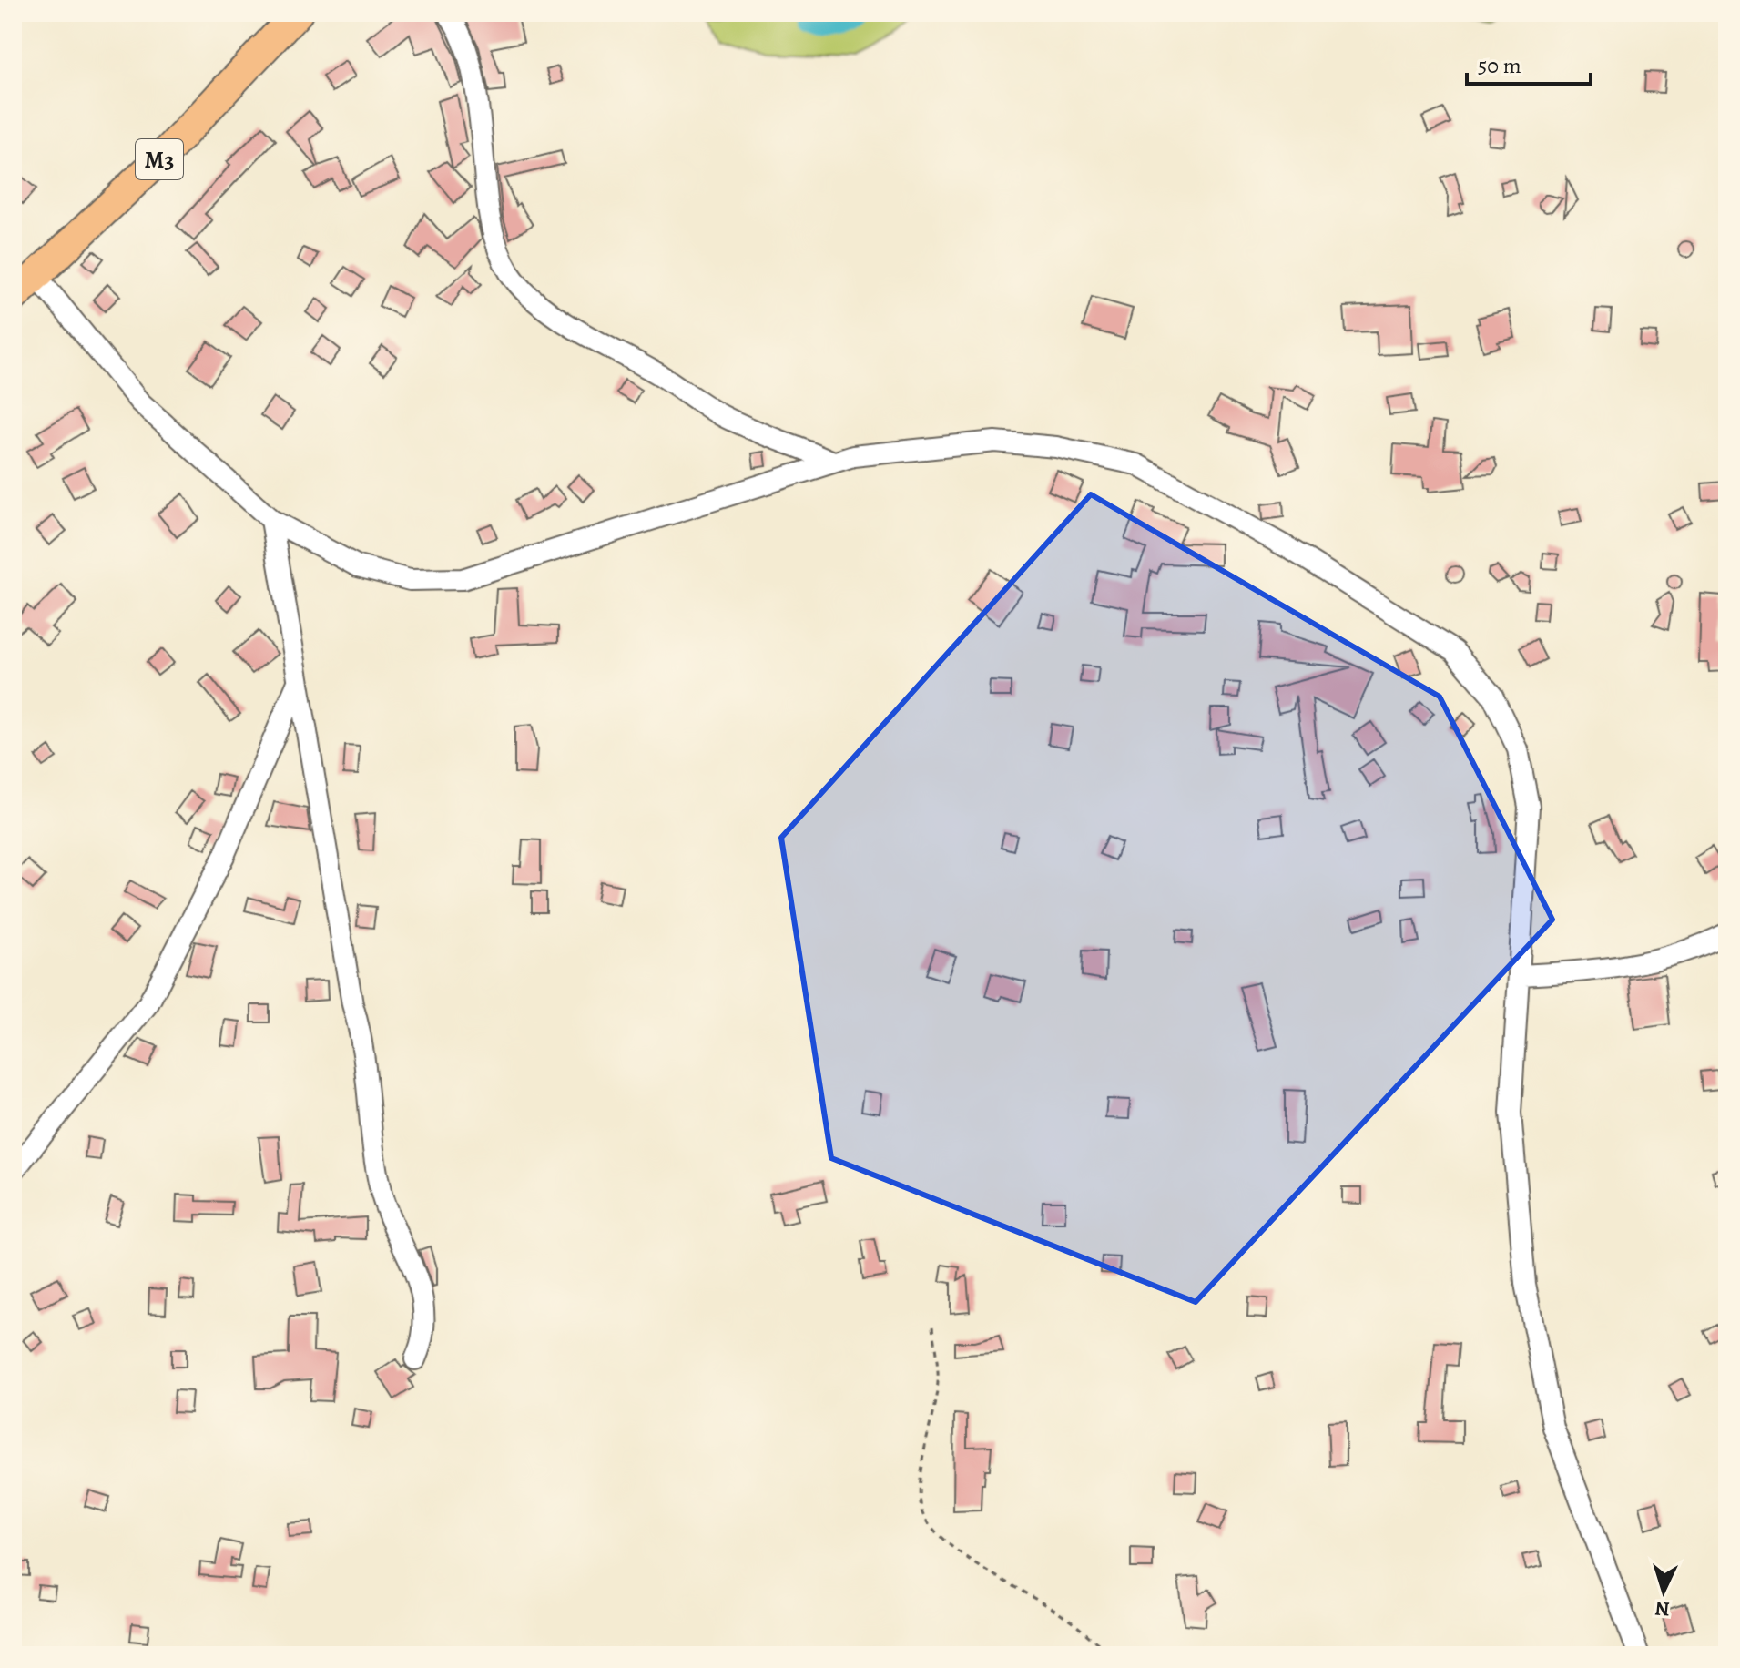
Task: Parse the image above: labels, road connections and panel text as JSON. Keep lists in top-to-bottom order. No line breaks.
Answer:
{"streets":{"highway":["M3"]},"scale_bar":"50 m","north":"bottom"}
